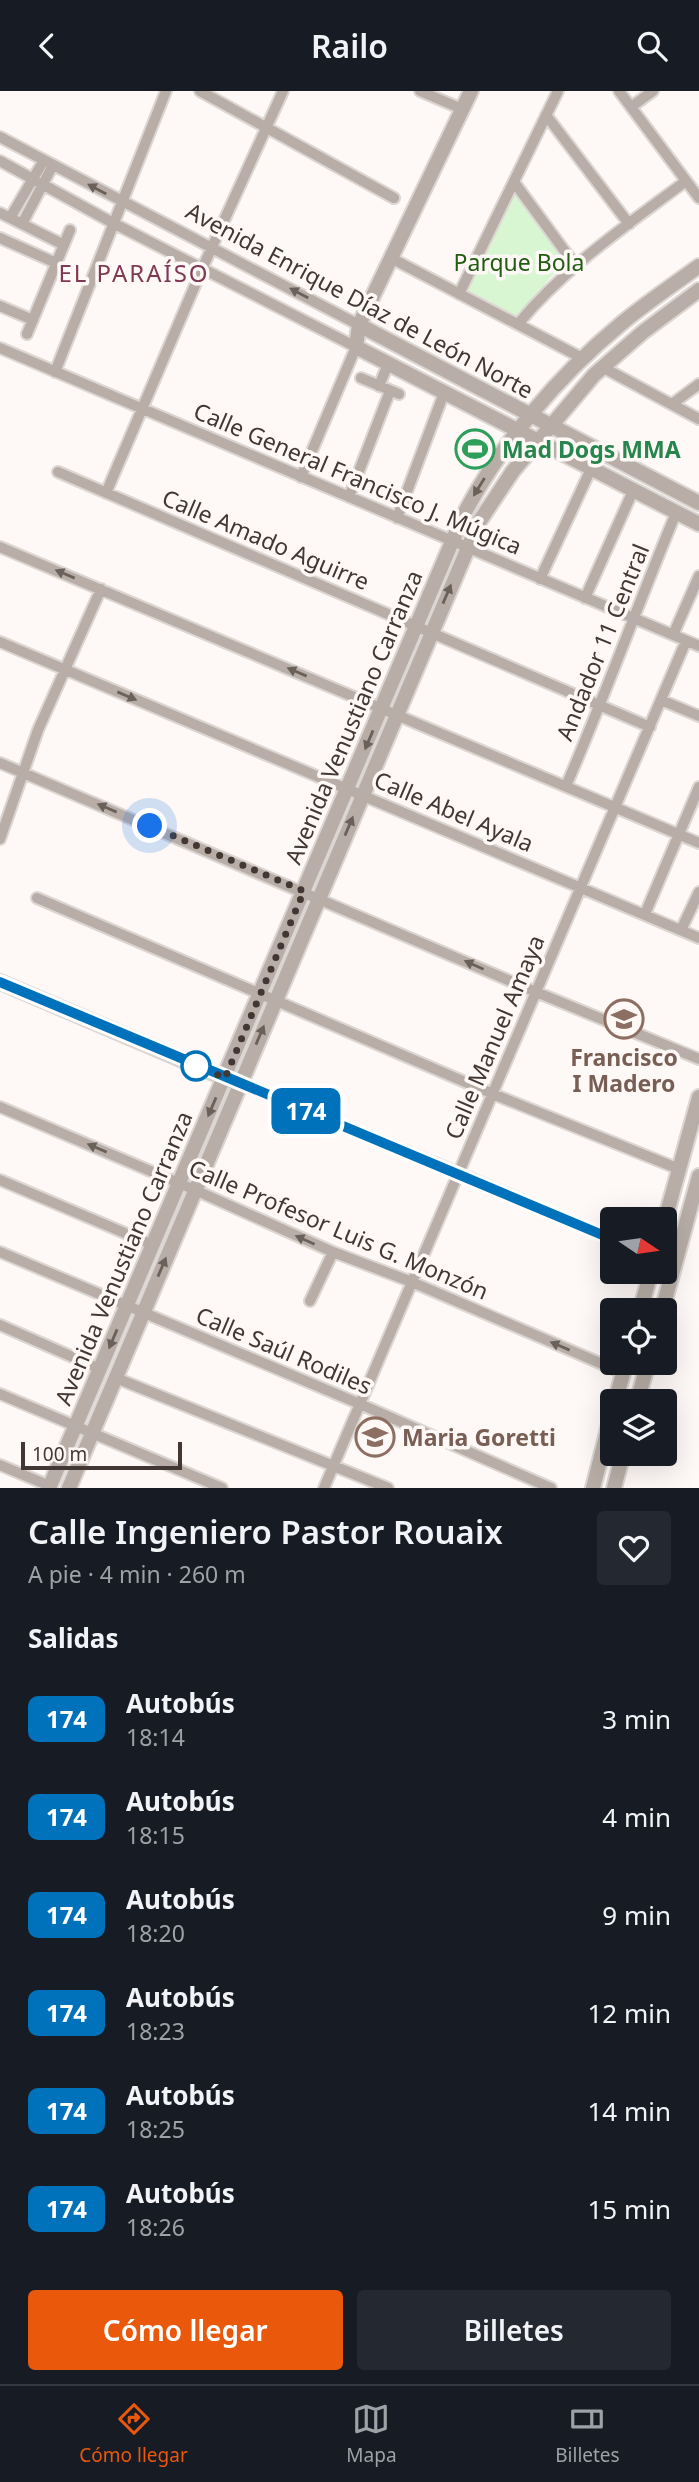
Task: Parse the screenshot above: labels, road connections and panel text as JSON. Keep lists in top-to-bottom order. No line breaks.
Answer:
{"streets":{"street":["Avenida Enrique Díaz de León Norte","Calle General Francisco J. Múgica","Calle Amado Aguirre","Andador 11 Central","Avenida Venustiano Carranza","Calle Abel Ayala","Calle Manuel Amaya","Calle Profesor Luis G. Monzón","Calle Saúl Rodiles"]},"crossings":[["Avenida Enrique Díaz de León Norte","Andador 11 Central"],["Avenida Enrique Díaz de León Norte","Avenida Venustiano Carranza"],["Calle General Francisco J. Múgica","Andador 11 Central"],["Calle General Francisco J. Múgica","Avenida Venustiano Carranza"],["Calle General Francisco J. Múgica","Calle Manuel Amaya"],["Calle Amado Aguirre","Andador 11 Central"],["Calle Amado Aguirre","Avenida Venustiano Carranza"],["Calle Amado Aguirre","Calle Manuel Amaya"],["Avenida Venustiano Carranza","Calle Abel Ayala"],["Avenida Venustiano Carranza","Calle Profesor Luis G. Monzón"],["Avenida Venustiano Carranza","Calle Saúl Rodiles"],["Calle Abel Ayala","Calle Manuel Amaya"],["Calle Manuel Amaya","Calle Profesor Luis G. Monzón"],["Calle Manuel Amaya","Calle Saúl Rodiles"]],"districts":["EL PARAÍSO"],"parks":["Parque Bola"],"places":{"sports":["Mad Dogs MMA"],"school or university":["Francisco I Madero","Maria Goretti"]},"lines":["bus line 174"],"scale_bar":"100 m","north":"right","page":{"header":"Railo","on_map":"174","scale":"100 m","heading":[["Calle Ingeniero Pastor Rouaix","A pie · 4 min · 260 m"],"Salidas"],"list":[{"mark":"174","name":"Autobús","note":"18:14","value":"3 min"},{"mark":"174","name":"Autobús","note":"18:15","value":"4 min"},{"mark":"174","name":"Autobús","note":"18:20","value":"9 min"},{"mark":"174","name":"Autobús","note":"18:23","value":"12 min"},{"mark":"174","name":"Autobús","note":"18:25","value":"14 min"},{"mark":"174","name":"Autobús","note":"18:26","value":"15 min"}],"buttons":["Cómo llegar","Billetes"],"tabs":["Cómo llegar","Mapa","Billetes"]}}
